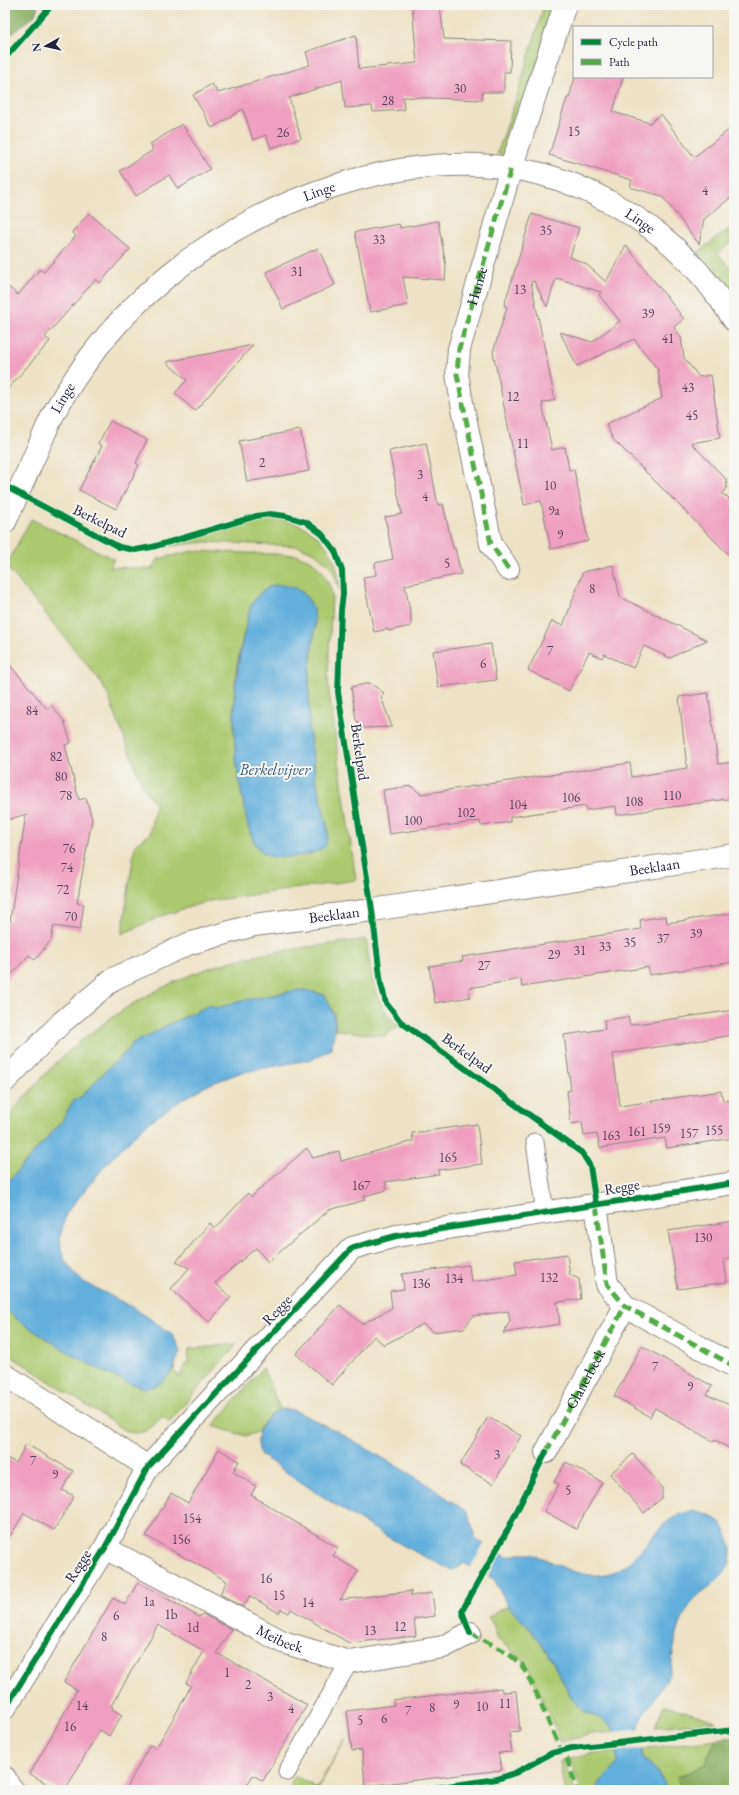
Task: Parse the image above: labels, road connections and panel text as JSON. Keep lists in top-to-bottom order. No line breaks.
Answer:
{"streets":{"street":["Linge","Hunze","Beeklaan","Regge","Glanerbeek","Meibeek"],"cycle path":["Berkelpad"]},"crossings":[["Linge","Hunze"],["Regge","Meibeek"]],"water":["Berkelvijver"],"house_numbers":["30","28","15","26","4","35","33","31","13","39","41","43","12","45","11","2","3","10","4","9a","9","5","8","7","6","84","82","80","78","110","106","108","104","102","100","76","74","72","70","39","37","35","33","31","29","27","159","155","161","157","163","165","167","130","132","134","136","7","9","3","7","9","5","154","156","16","15","1a","14","1b","6","12","1d","13","8","1","2","3","11","9","14","10","8","4","7","6","5","16"],"legend":["Cycle path","Path"],"north":"left"}
